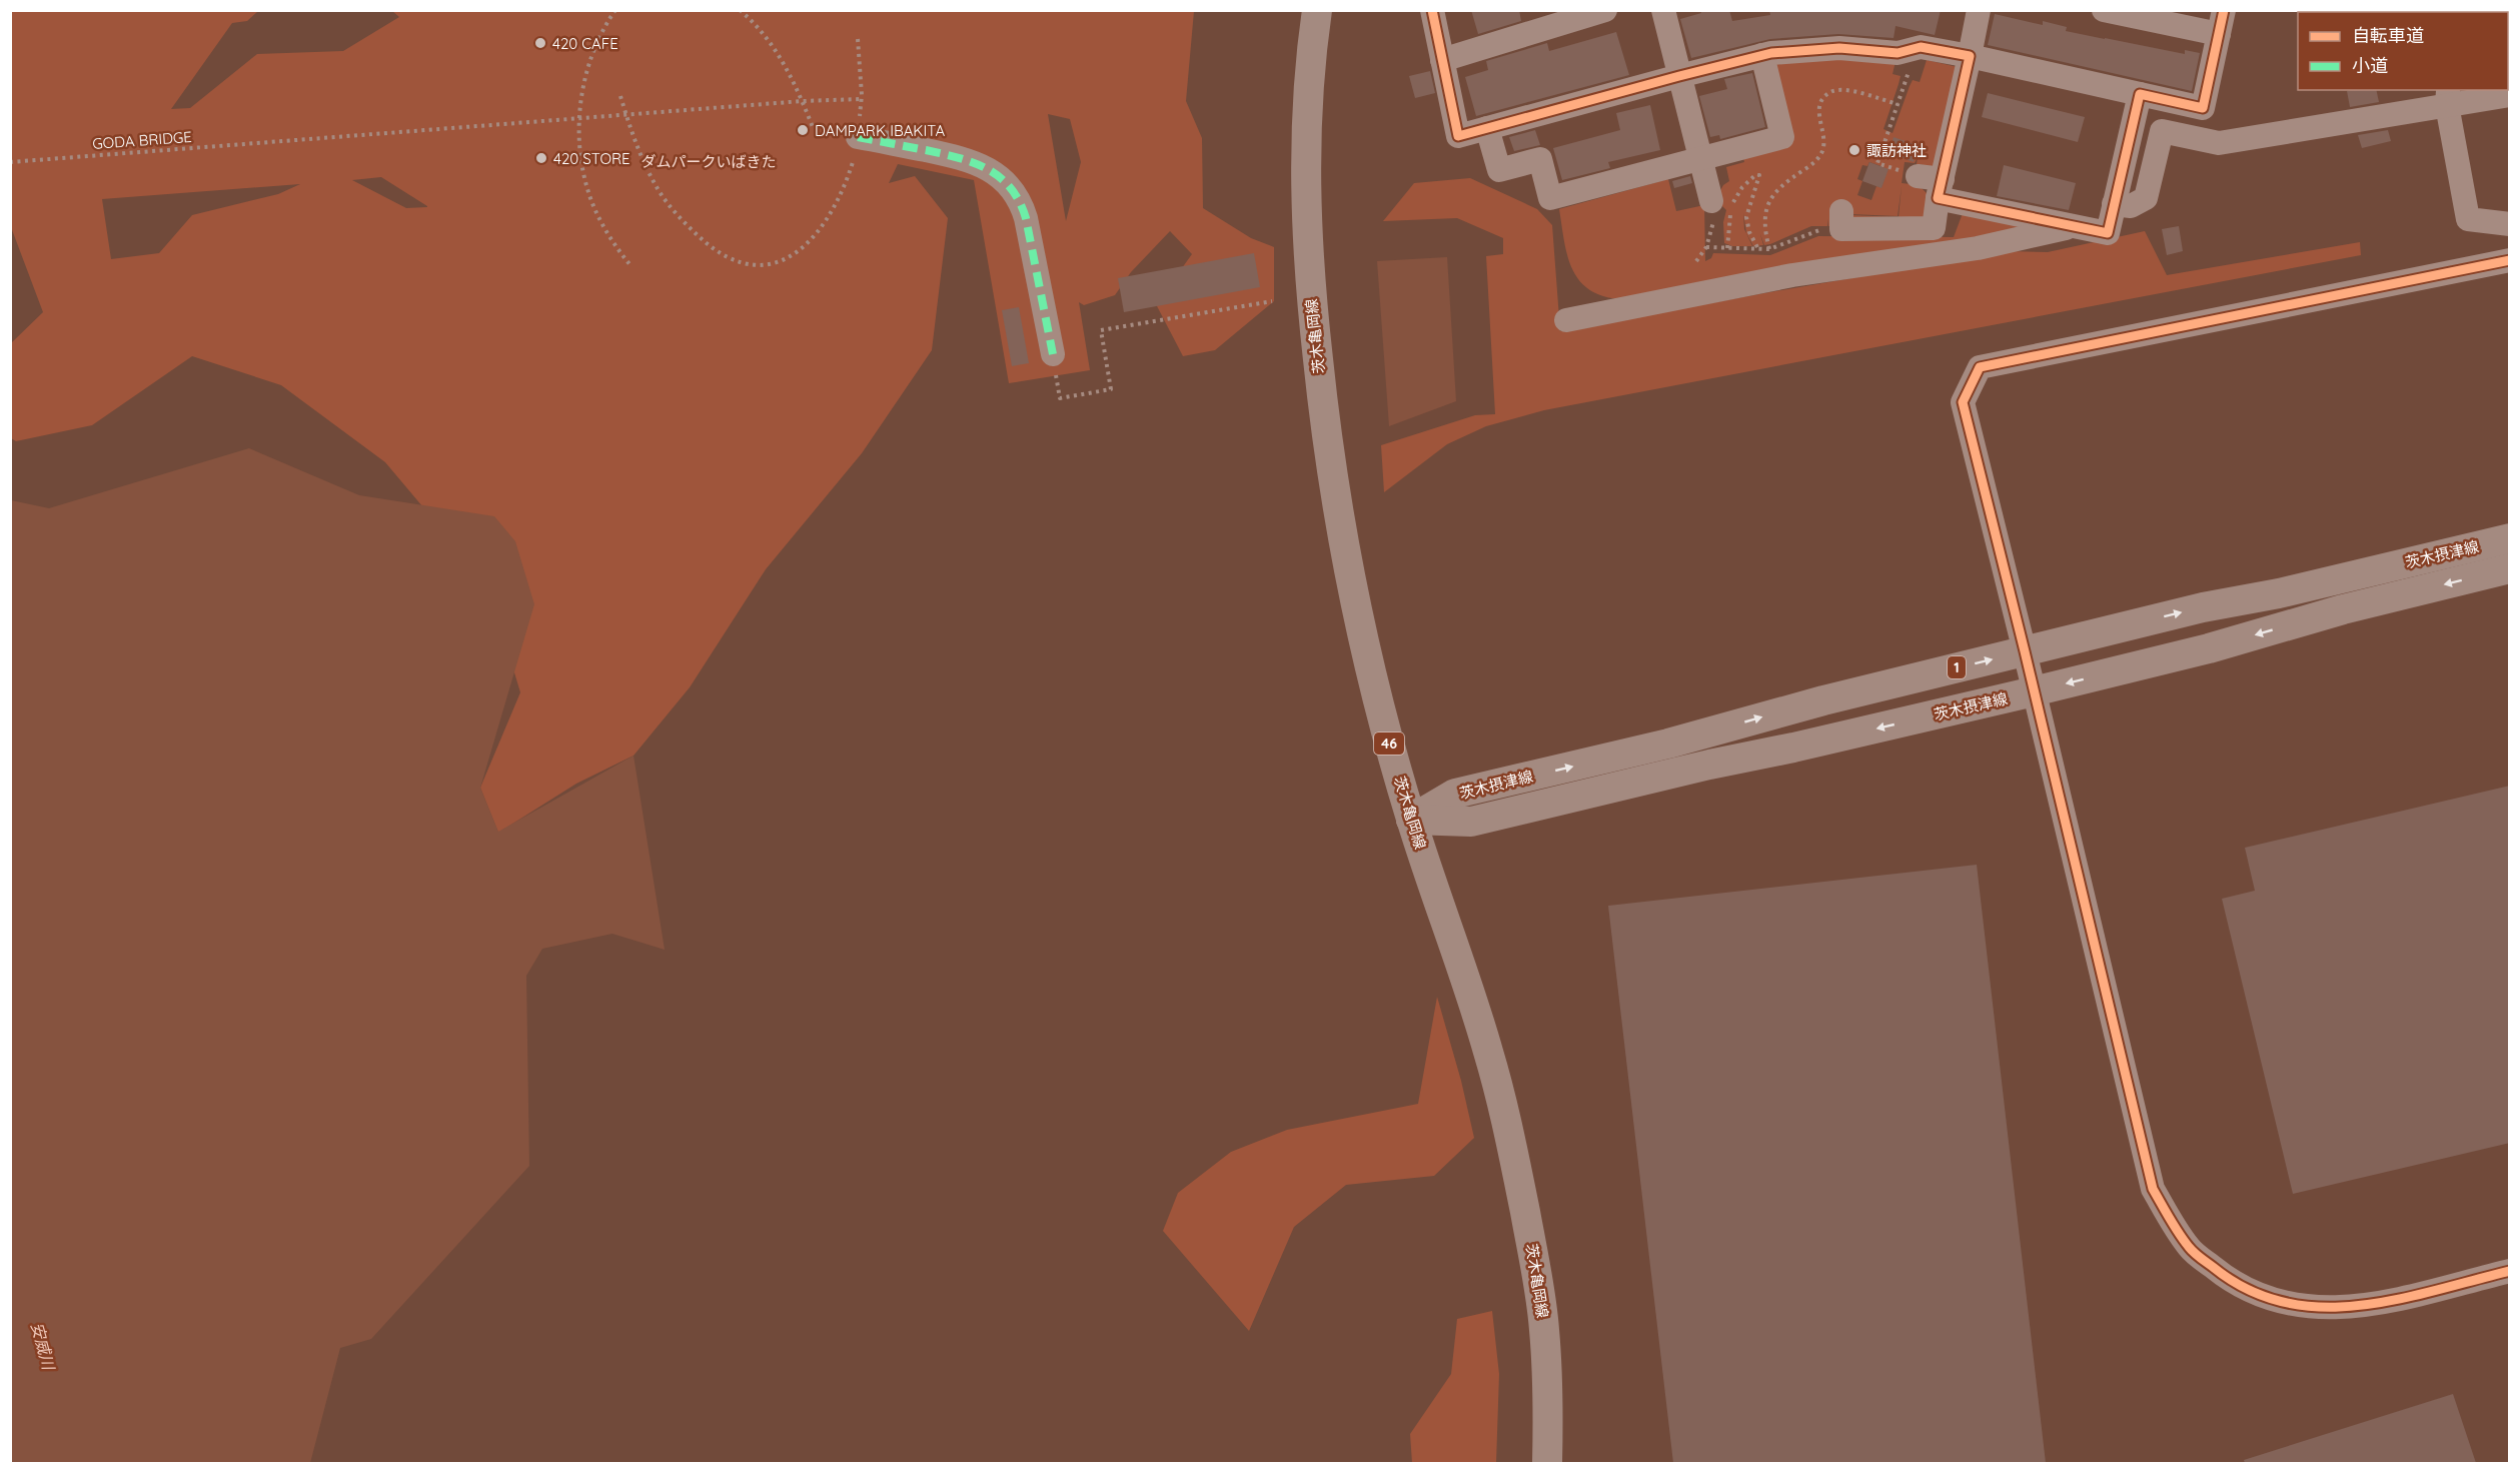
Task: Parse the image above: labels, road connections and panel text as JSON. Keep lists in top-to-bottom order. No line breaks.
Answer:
{"streets":{"main road":["茨木亀岡線","茨木摂津線","1","46"],"path":["GODA BRIDGE"]},"crossings":[["茨木亀岡線","茨木摂津線"]],"water":["安威川"],"parks":["ダムパークいばきた"],"places":["420 CAFE","DAMPARK IBAKITA","諏訪神社","420 STORE"],"legend":["自転車道","小道"]}
